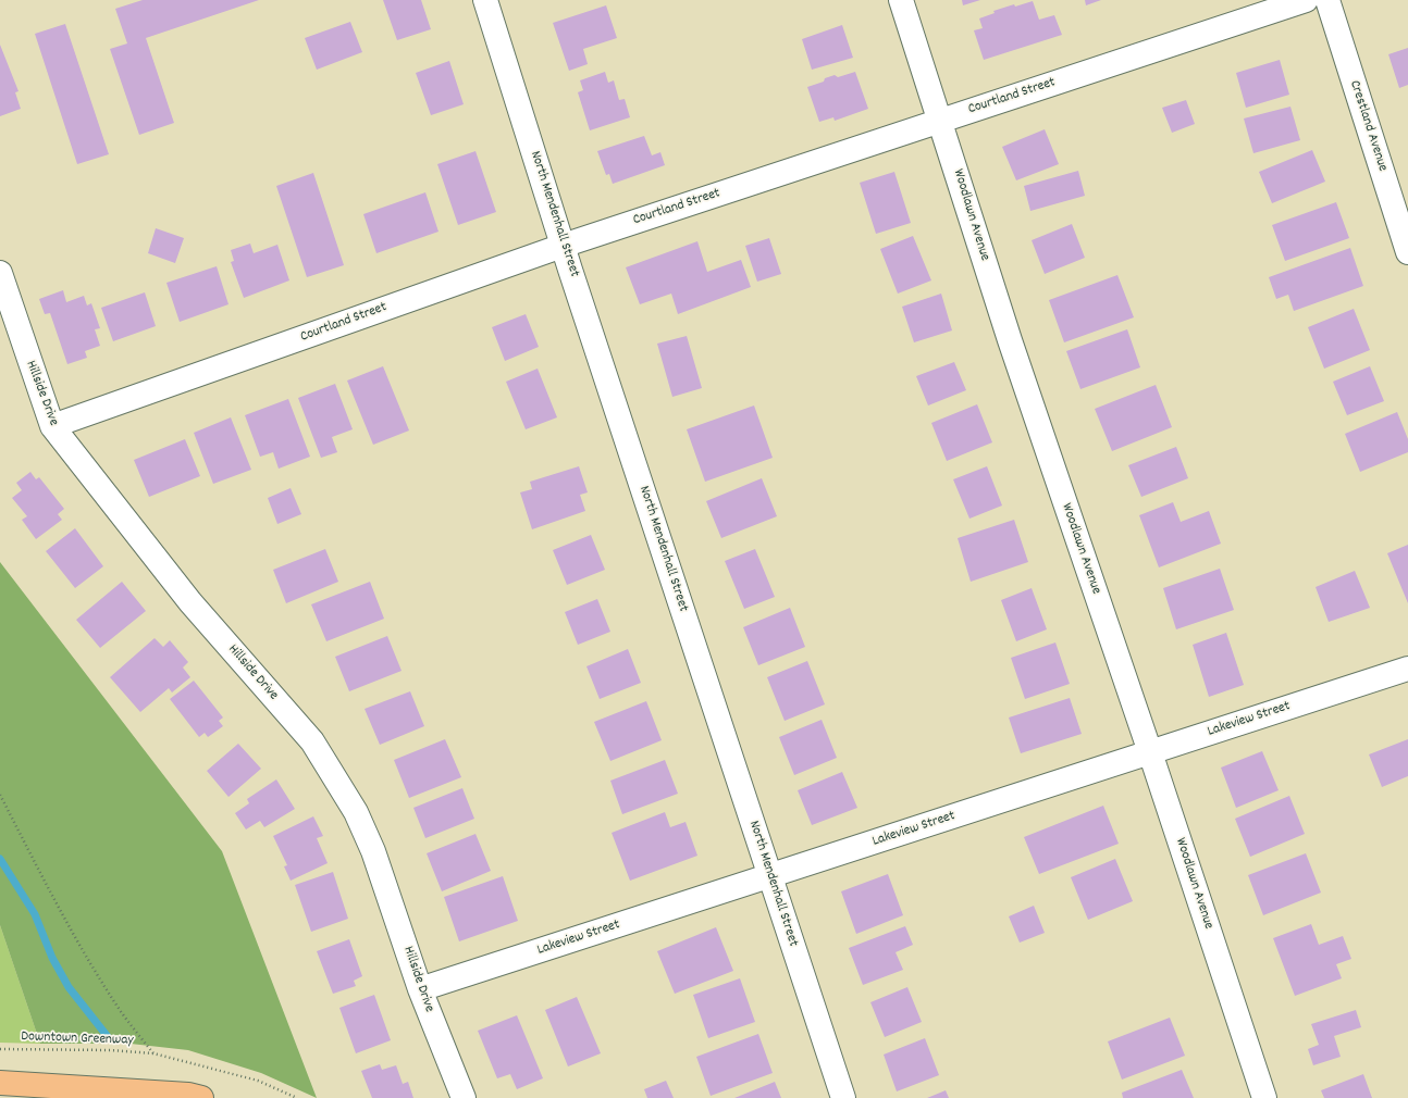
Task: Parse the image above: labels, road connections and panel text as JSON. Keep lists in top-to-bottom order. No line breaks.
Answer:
{"streets":{"street":["Courtland Street","Crestland Avenue","North Mendenhall Street","Woodlawn Avenue","Hillside Drive","Lakeview Street"],"path":["Downtown Greenway"]},"crossings":[["Courtland Street","North Mendenhall Street"],["Courtland Street","Woodlawn Avenue"],["Courtland Street","Hillside Drive"],["North Mendenhall Street","Lakeview Street"],["Woodlawn Avenue","Lakeview Street"],["Hillside Drive","Lakeview Street"]]}
